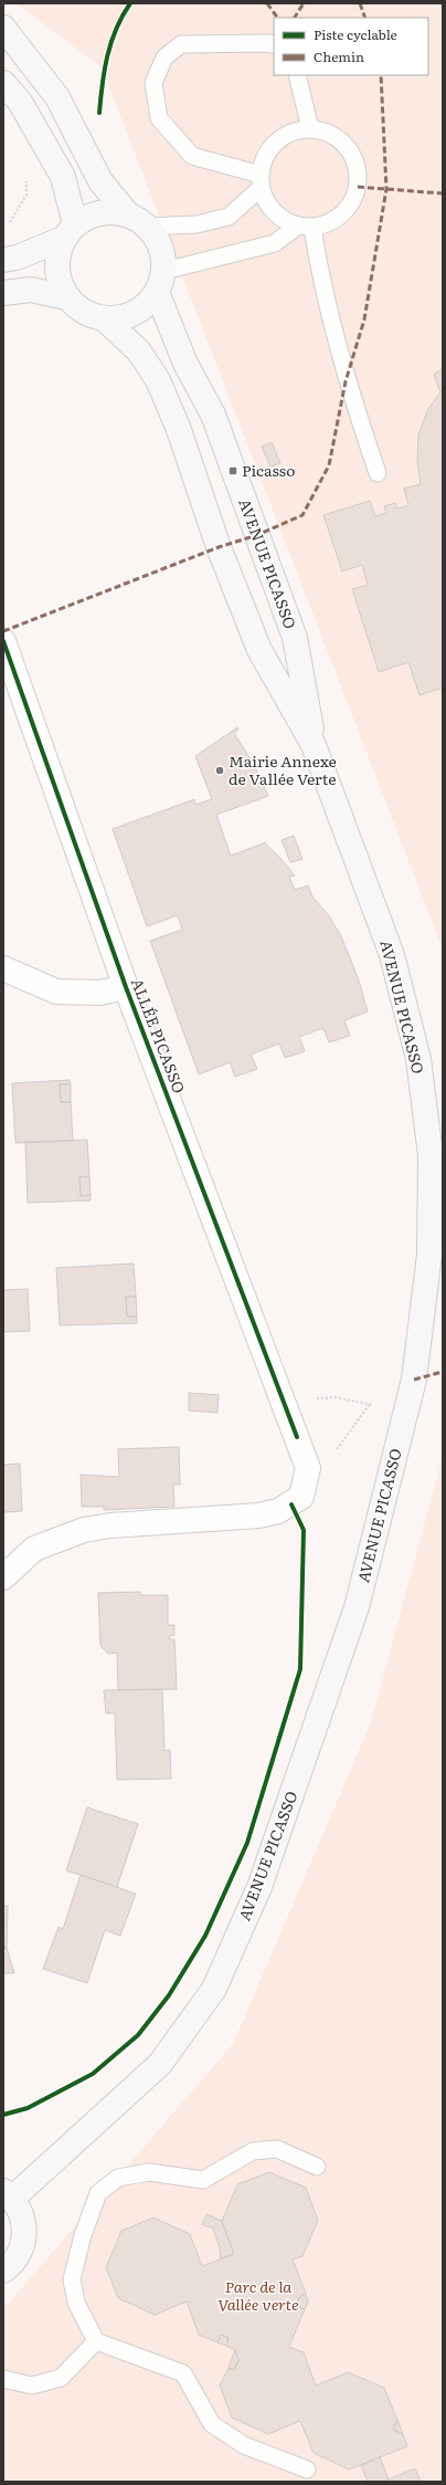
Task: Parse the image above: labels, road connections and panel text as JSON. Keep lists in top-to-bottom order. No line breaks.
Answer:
{"streets":{"street":["AVENUE PICASSO","ALLÉE PICASSO"]},"parks":["Parc de la Vallée verte"],"places":{"transit":["Picasso"],"other":["Mairie Annexe de Vallée Verte"]},"legend":["Piste cyclable","Chemin"]}
